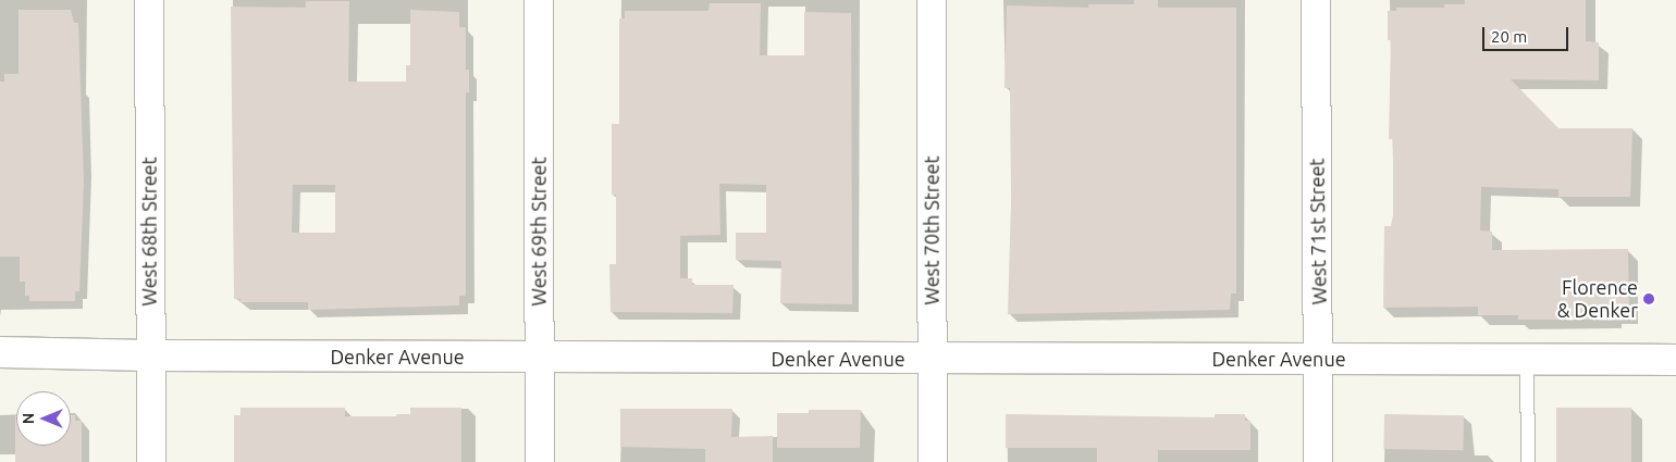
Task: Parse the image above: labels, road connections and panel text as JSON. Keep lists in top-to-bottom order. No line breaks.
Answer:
{"streets":{"street":["West 70th Street","West 68th Street","West 69th Street","West 71st Street","Denker Avenue"]},"crossings":[["West 70th Street","Denker Avenue"],["West 68th Street","Denker Avenue"],["West 69th Street","Denker Avenue"],["West 71st Street","Denker Avenue"]],"places":["Florence & Denker"],"scale_bar":"20 m","north":"left"}
